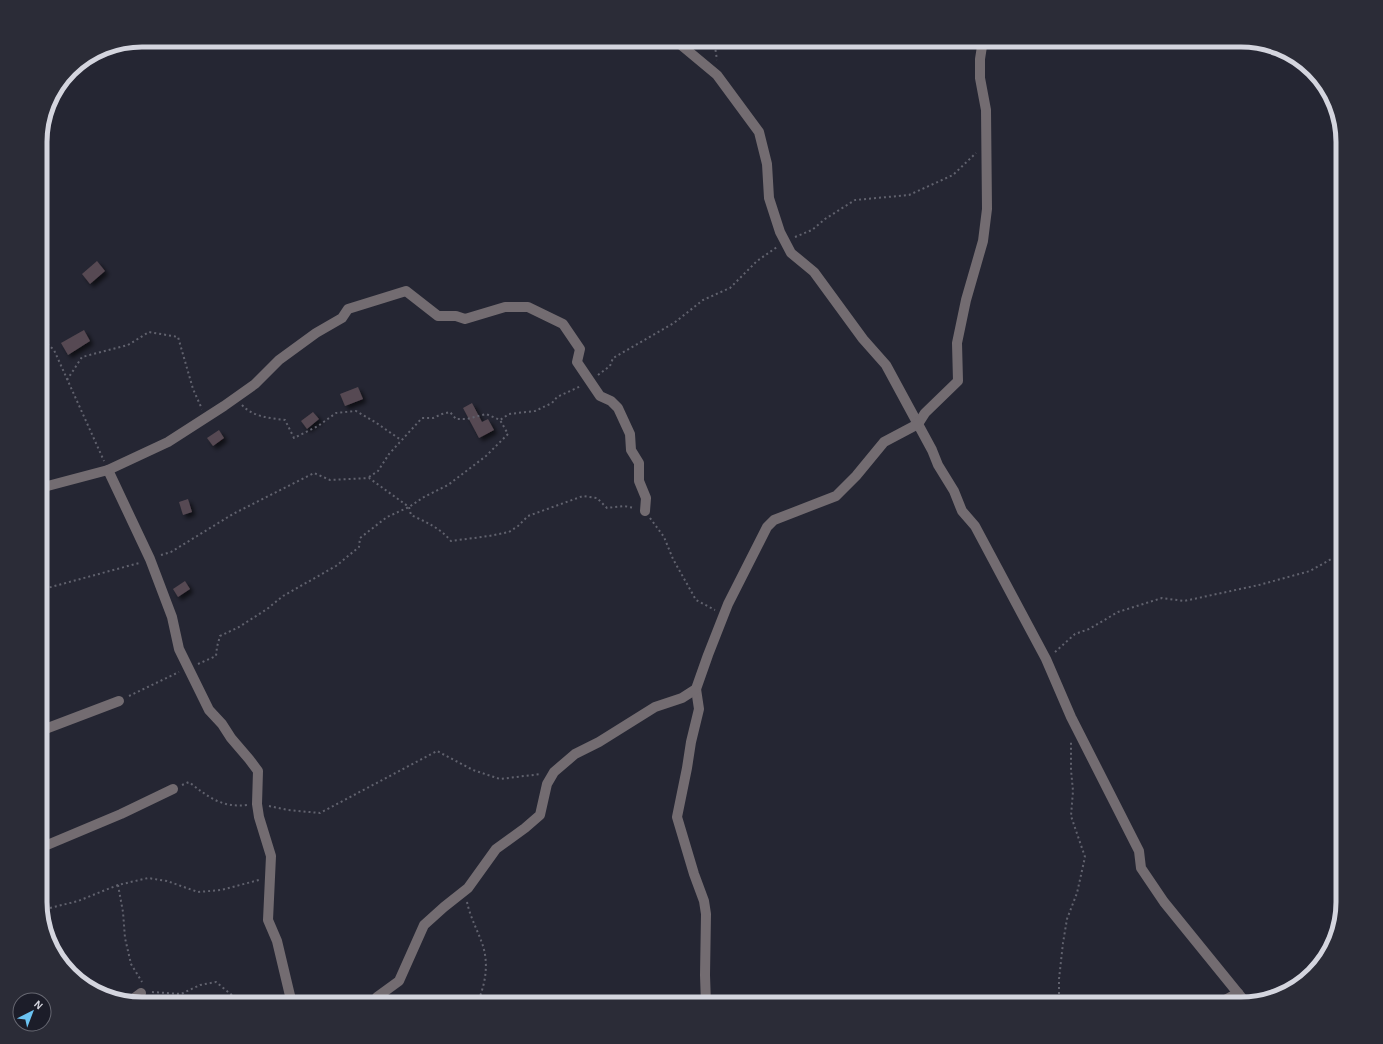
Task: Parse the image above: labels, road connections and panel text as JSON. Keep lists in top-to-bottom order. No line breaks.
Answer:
{"north":"top right"}
